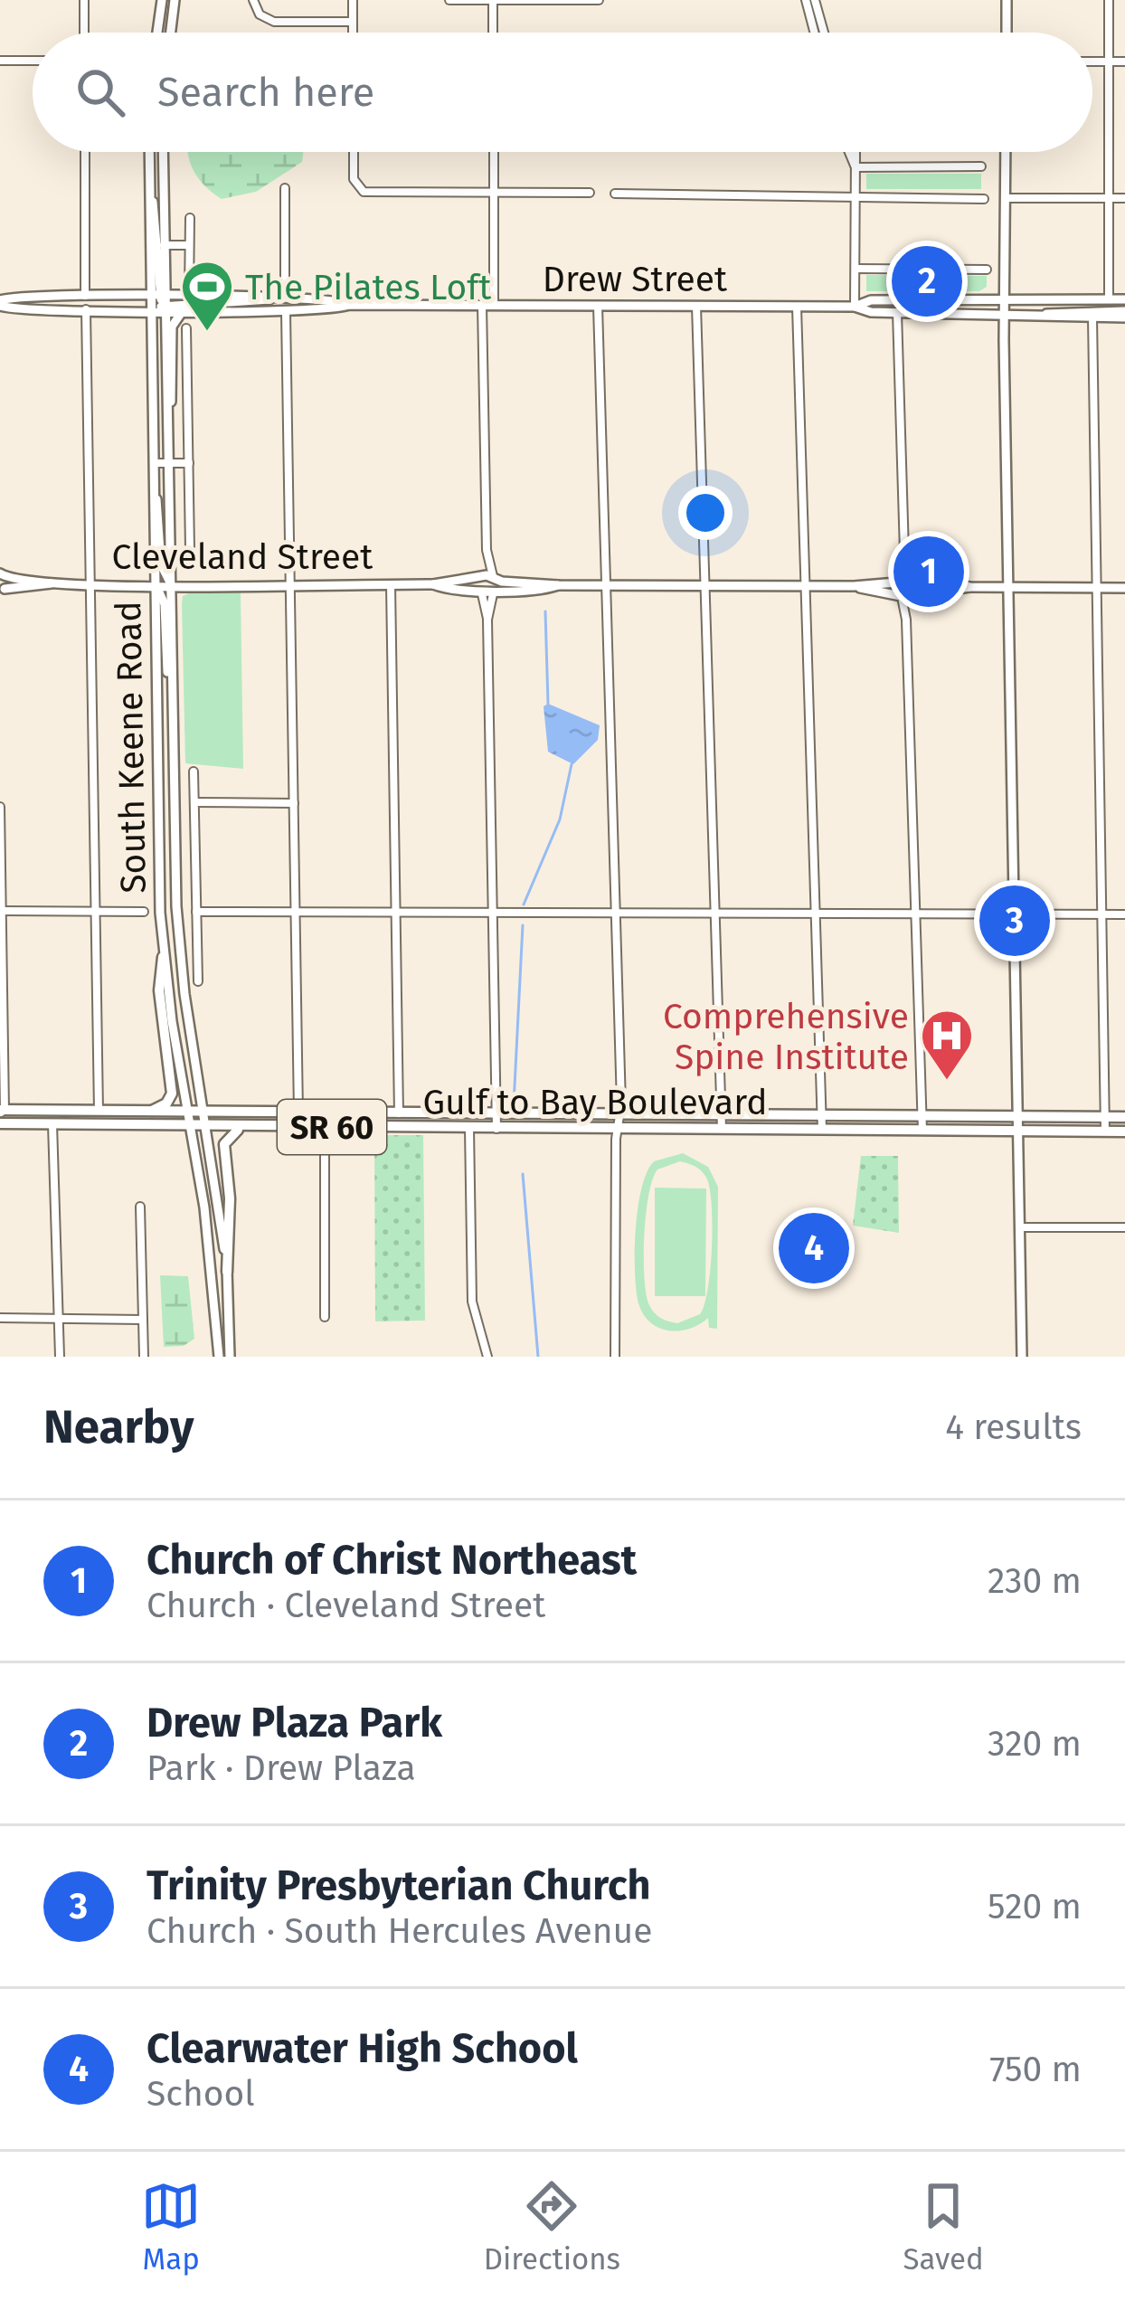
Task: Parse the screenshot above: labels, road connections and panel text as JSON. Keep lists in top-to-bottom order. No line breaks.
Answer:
{"streets":{"main road":["Drew Street","Cleveland Street","South Keene Road","Gulf to Bay Boulevard","SR 60"]},"crossings":[["Drew Street","South Keene Road"],["Cleveland Street","South Keene Road"],["South Keene Road","Gulf to Bay Boulevard"]],"places":{"sports":["The Pilates Loft"],"hospital":["Comprehensive Spine Institute"]},"page":{"search":"Search here","pins":["2","1","3","4"],"heading":["Nearby","4 results"],"list":[{"mark":"1","name":"Church of Christ Northeast","note":"Church · Cleveland Street","value":"230 m"},{"mark":"2","name":"Drew Plaza Park","note":"Park · Drew Plaza","value":"320 m"},{"mark":"3","name":"Trinity Presbyterian Church","note":"Church · South Hercules Avenue","value":"520 m"},{"mark":"4","name":"Clearwater High School","note":"School","value":"750 m"}],"nav":["Map","Directions","Saved"]}}
